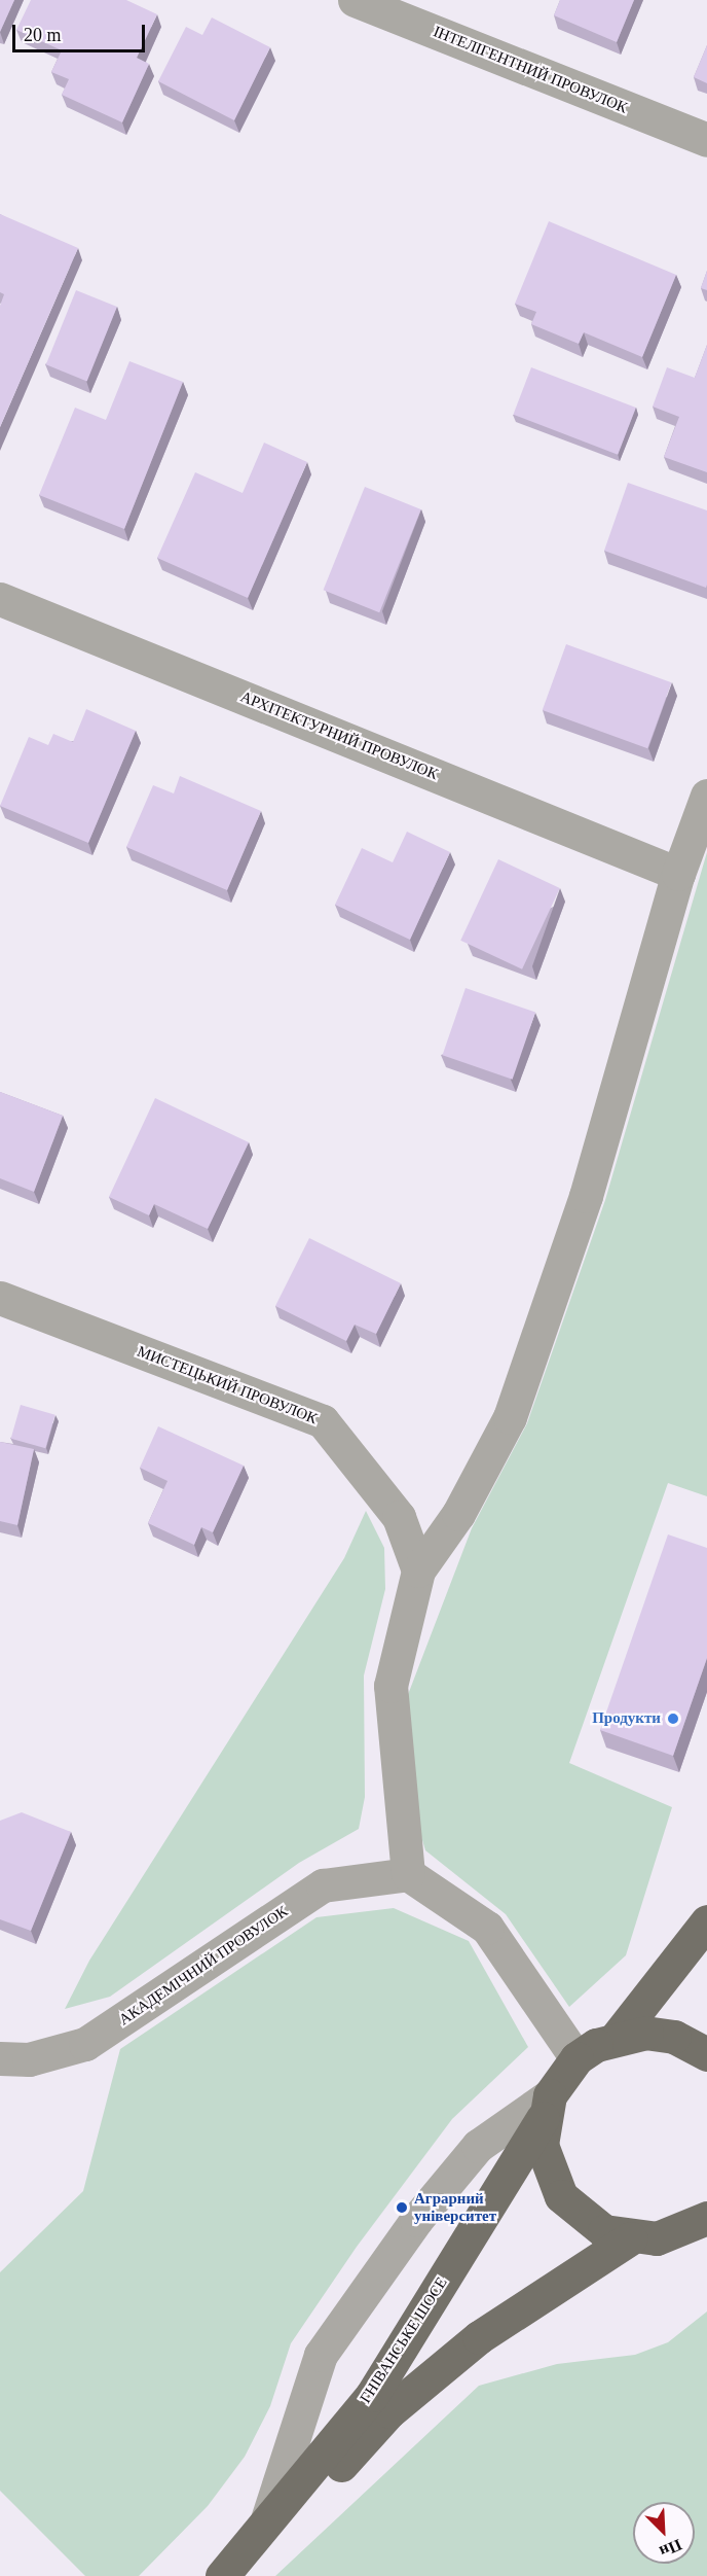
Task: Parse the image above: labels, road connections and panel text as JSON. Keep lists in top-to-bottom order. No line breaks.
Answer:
{"streets":{"main road":["ГНІВАНСЬКЕ ШОСЕ"],"street":["ІНТЕЛІГЕНТНИЙ ПРОВУЛОК","АРХІТЕКТУРНИЙ ПРОВУЛОК","МИСТЕЦЬКИЙ ПРОВУЛОК","АКАДЕМІЧНИЙ ПРОВУЛОК"]},"places":["Продукти","Аграрний університет"],"scale_bar":"20 m","north":"bottom right"}
